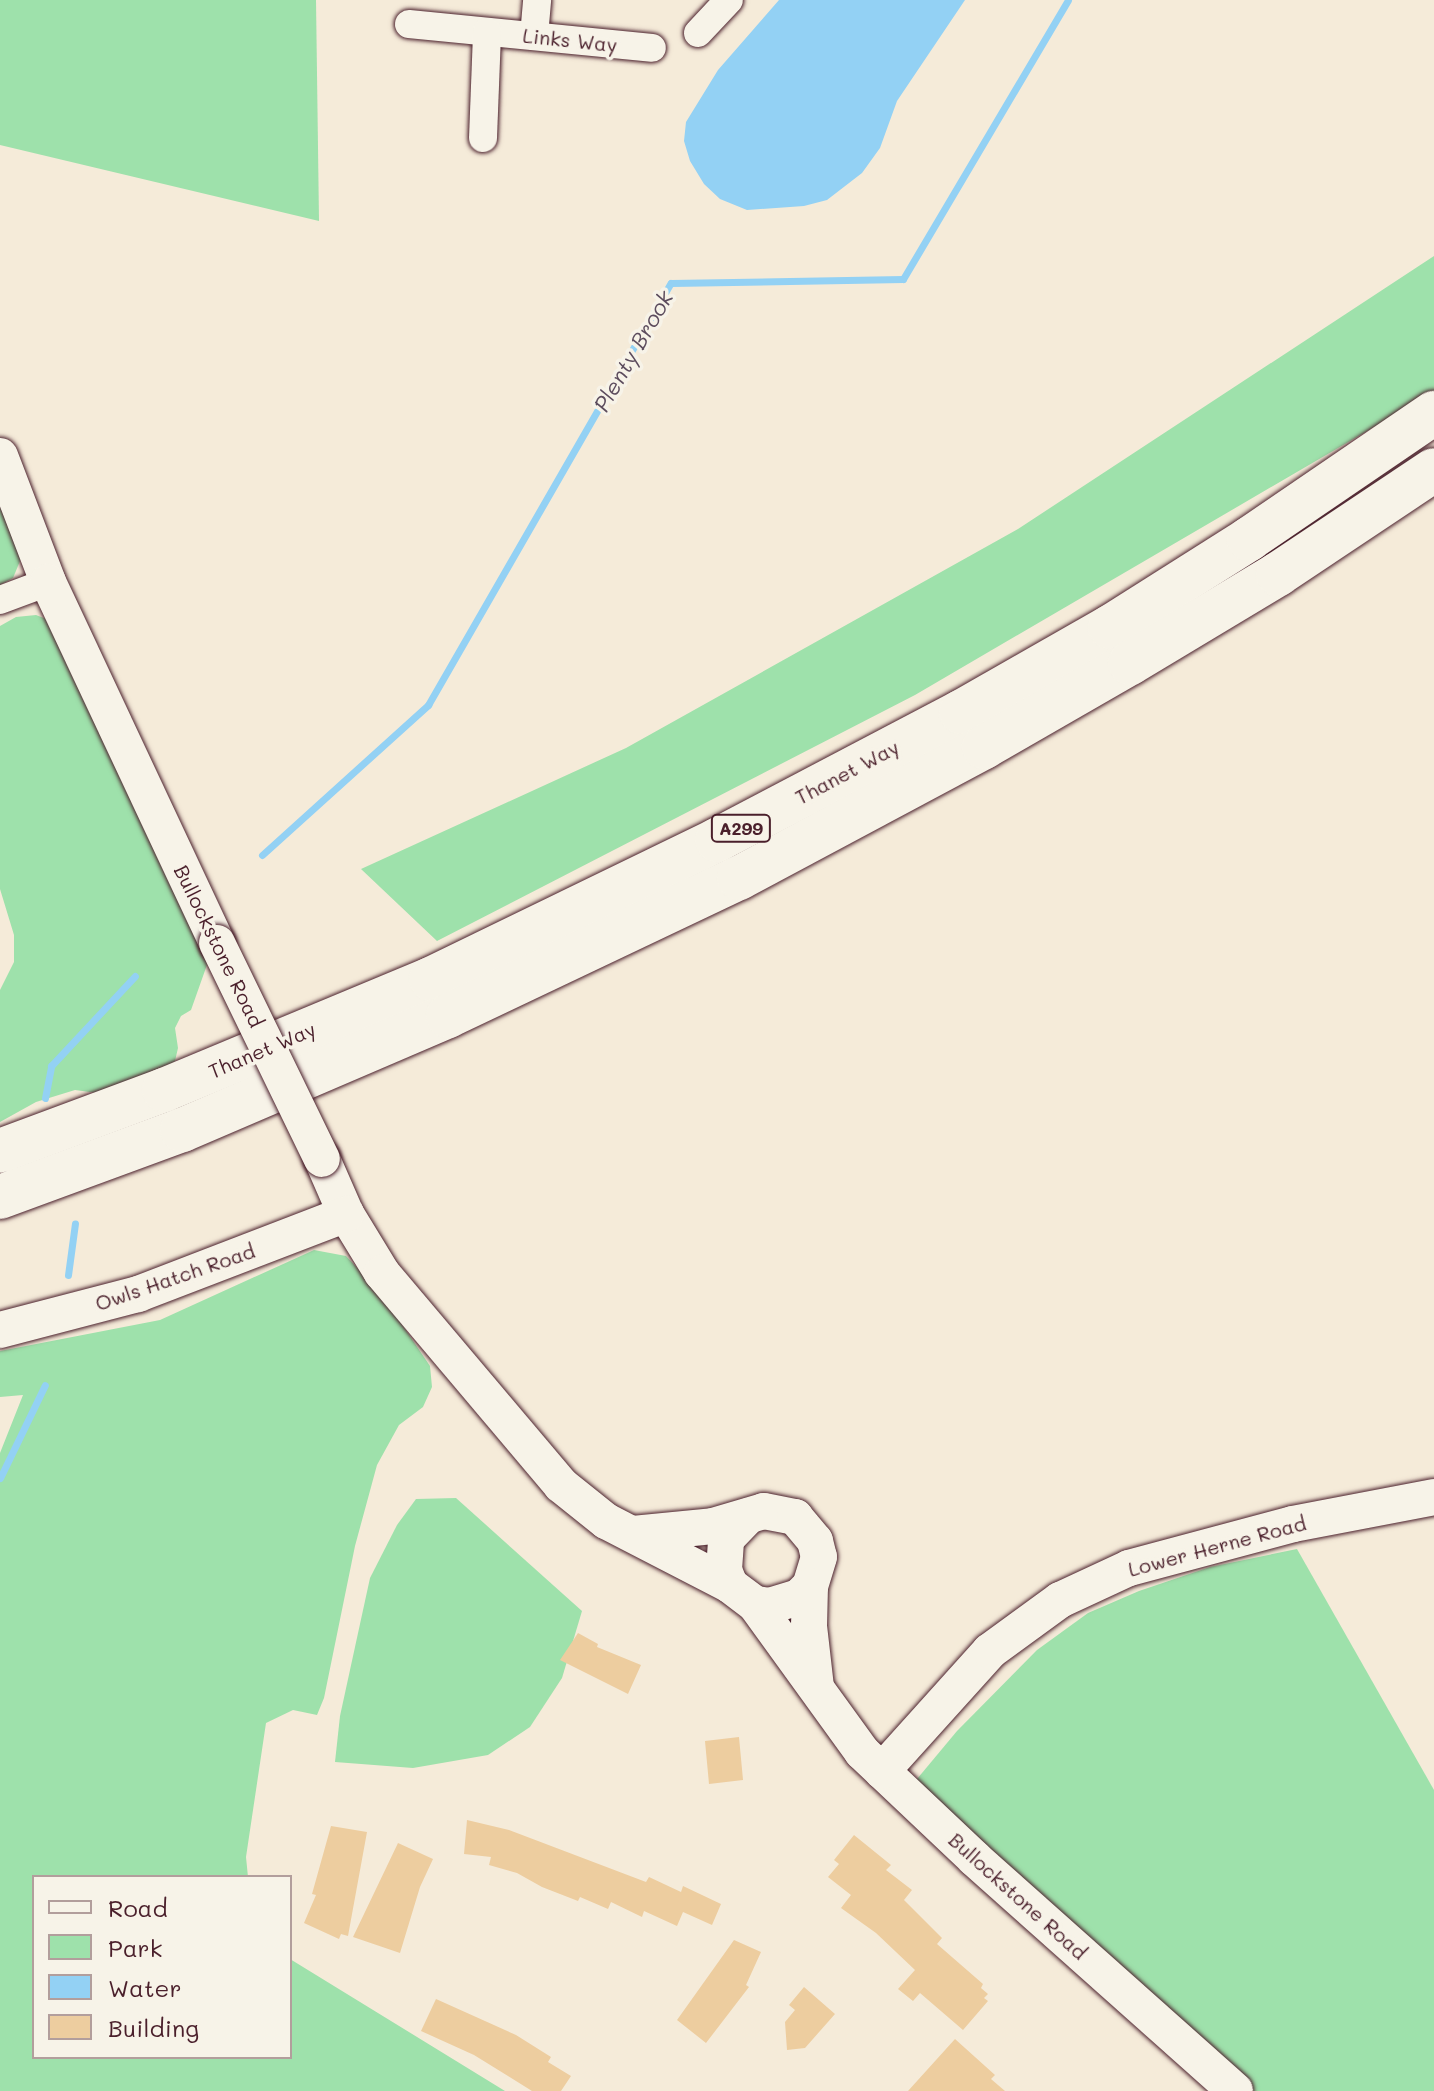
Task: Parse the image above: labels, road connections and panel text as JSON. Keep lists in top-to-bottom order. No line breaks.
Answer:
{"streets":{"highway":["Thanet Way","A299"],"street":["Links Way","Bullockstone Road","Owls Hatch Road","Lower Herne Road"]},"crossings":[["Bullockstone Road","Owls Hatch Road"],["Bullockstone Road","Lower Herne Road"]],"water":["Plenty Brook"],"legend":["Road","Park","Water","Building"]}
